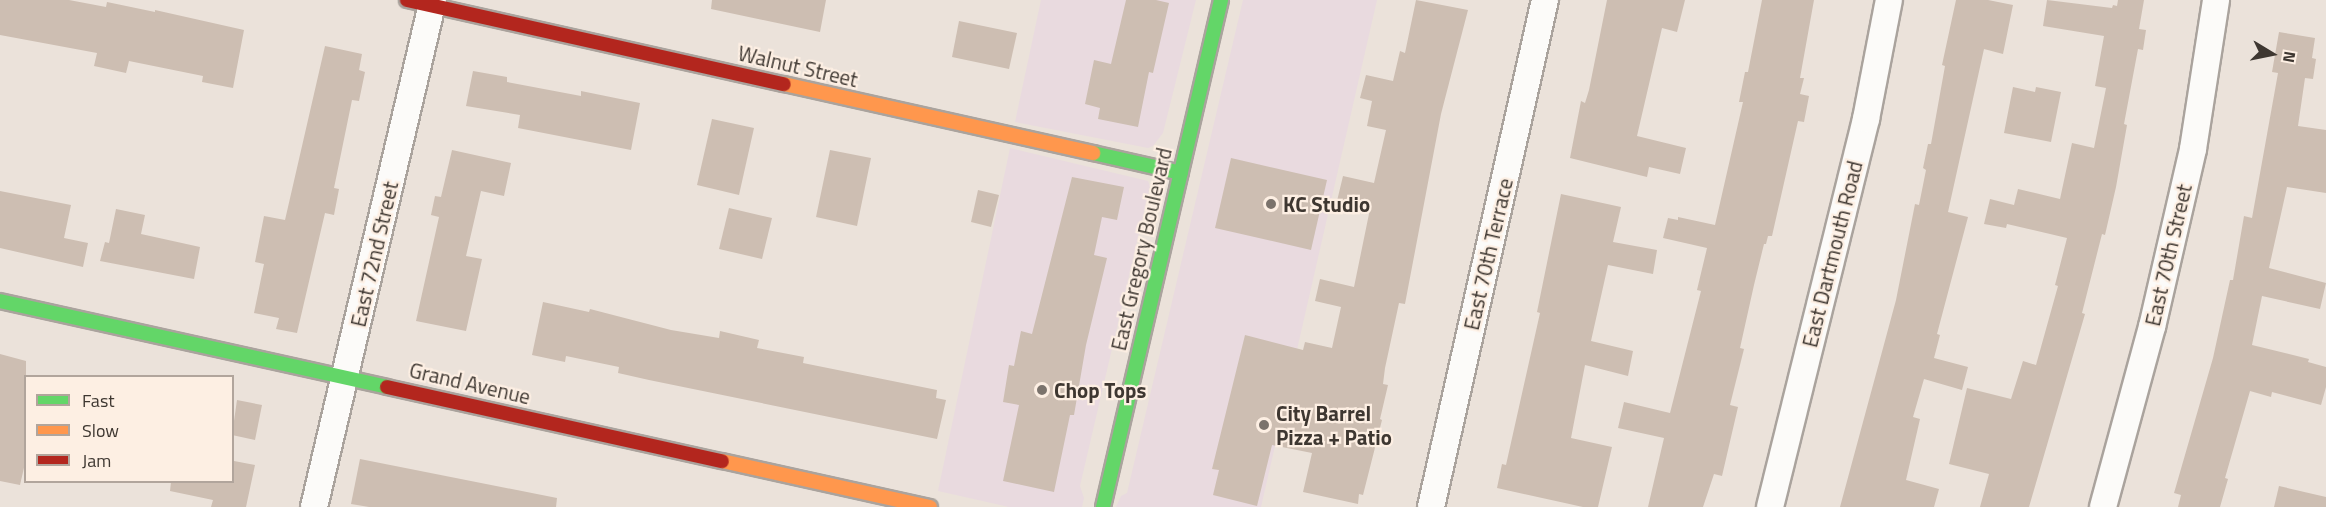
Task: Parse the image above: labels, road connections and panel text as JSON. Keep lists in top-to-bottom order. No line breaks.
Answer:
{"streets":{"street":["Walnut Street","East Gregory Boulevard","East 72nd Street","East 70th Terrace","East Dartmouth Road","East 70th Street","Grand Avenue"]},"crossings":[["Walnut Street","East Gregory Boulevard"],["Walnut Street","East 72nd Street"],["East 72nd Street","Grand Avenue"]],"places":["KC Studio","Chop Tops","City Barrel Pizza + Patio"],"legend":["Fast","Slow","Jam"],"north":"right"}
